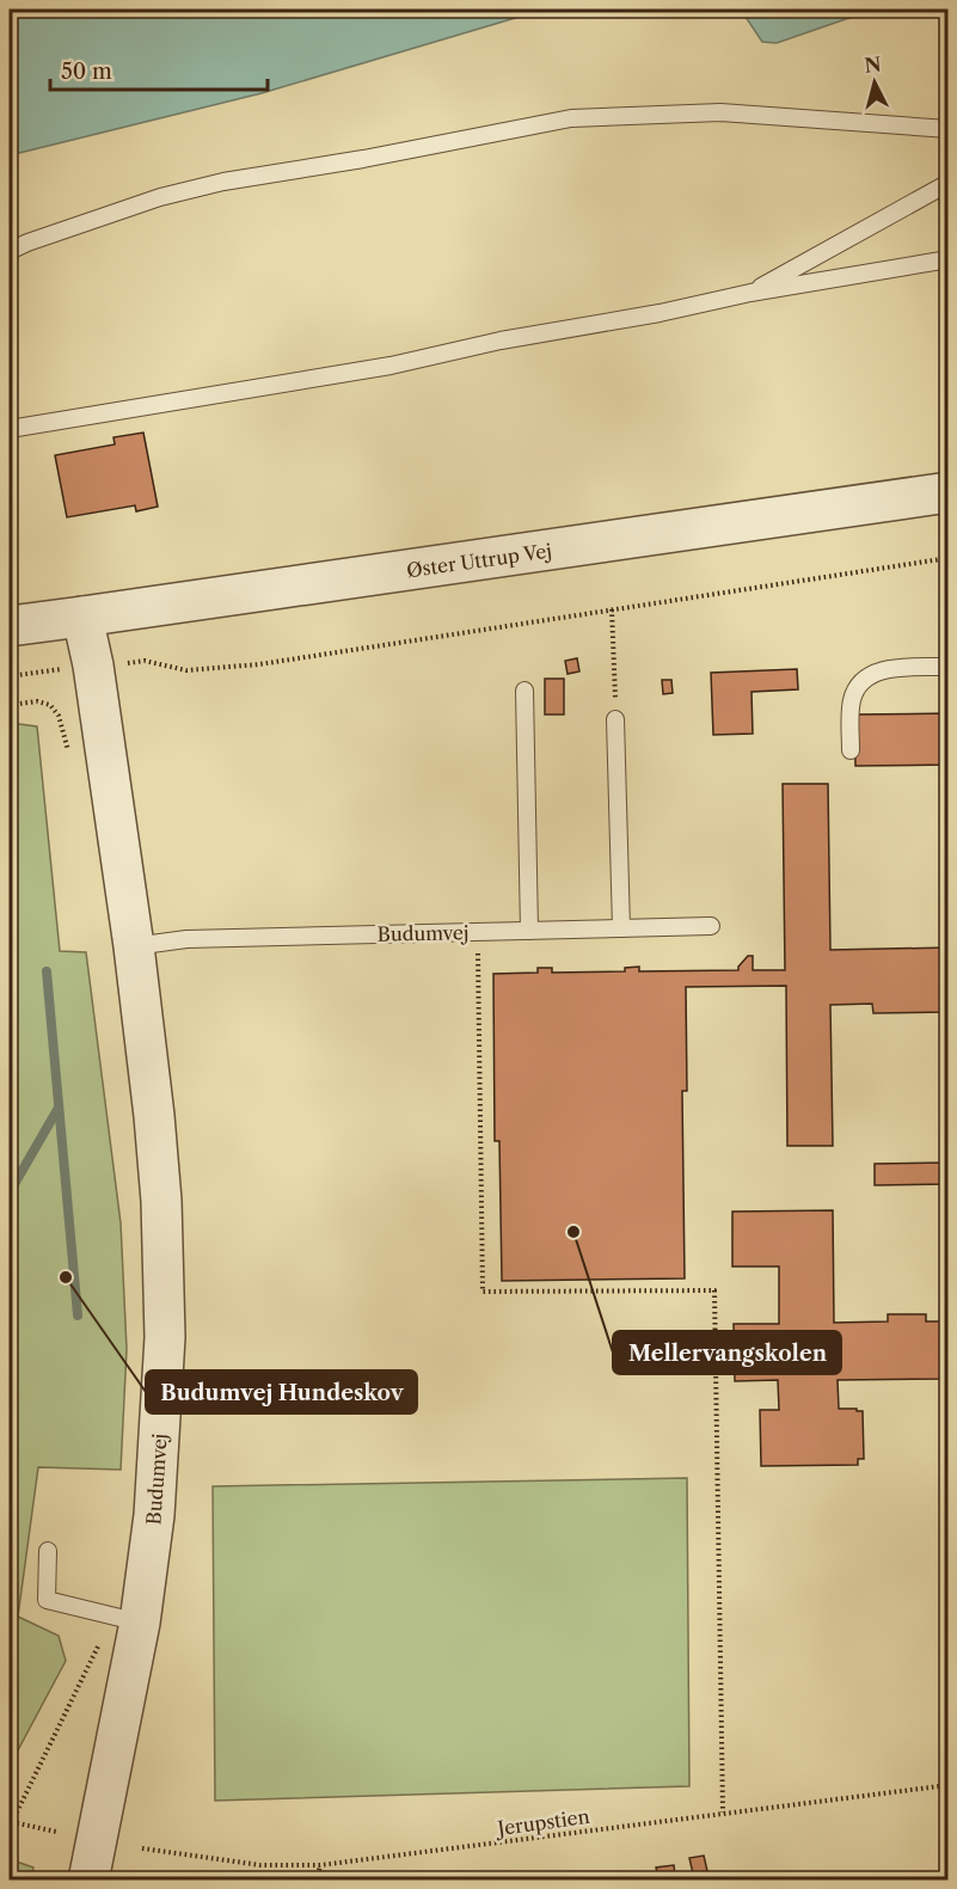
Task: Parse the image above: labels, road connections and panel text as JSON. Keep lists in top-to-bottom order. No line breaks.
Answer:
{"streets":{"street":["Øster Uttrup Vej","Budumvej"],"path":["Jerupstien"]},"crossings":[["Øster Uttrup Vej","Budumvej"]],"places":["Mellervangskolen","Budumvej Hundeskov"],"scale_bar":"50 m","north":"top"}
